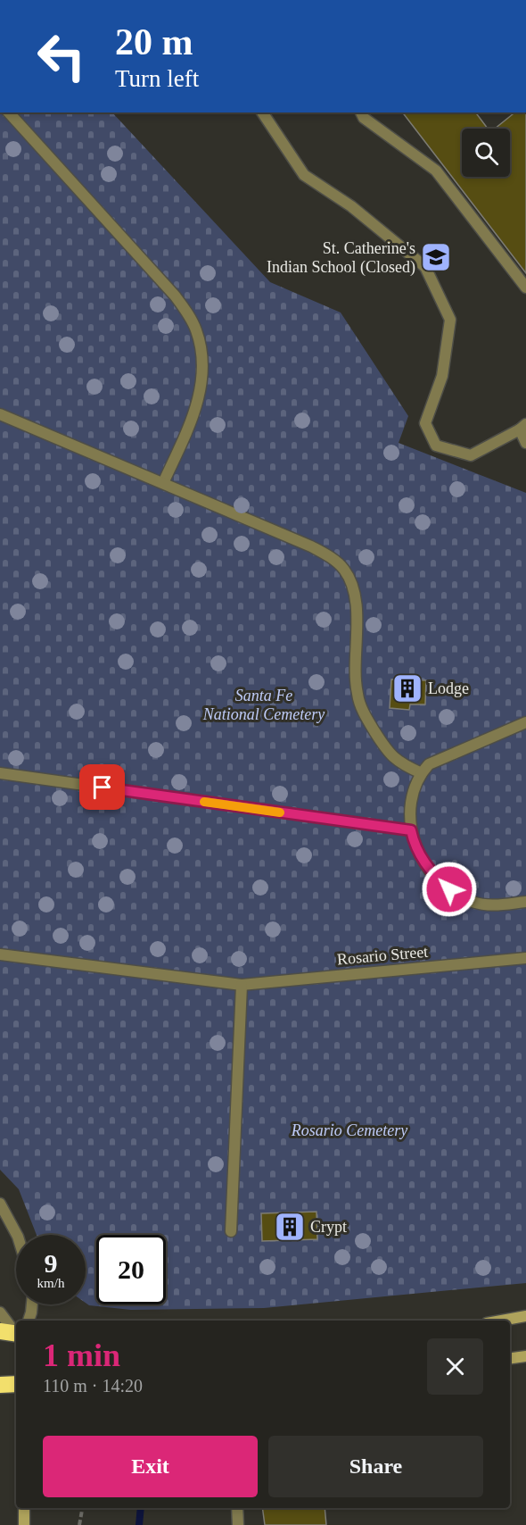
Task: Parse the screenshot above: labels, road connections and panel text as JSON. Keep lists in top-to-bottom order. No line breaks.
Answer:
{"streets":{"lane":["Rosario Street"]},"parks":["Santa Fe National Cemetery","Rosario Cemetery"],"places":{"school or university":["St. Catherine's Indian School (Closed)"],"building":["Lodge","Crypt"]},"page":{"turn":["20 m","Turn left"],"speed":"9 km/h","limit":"20","heading":["1 min","110 m · 14:20"],"buttons":["Exit","Share"]}}
